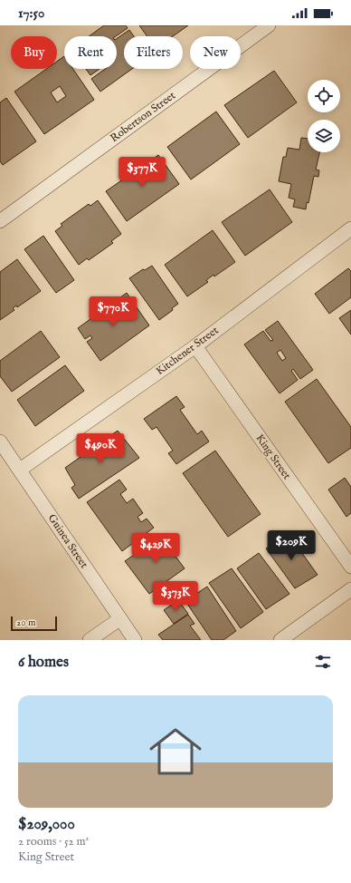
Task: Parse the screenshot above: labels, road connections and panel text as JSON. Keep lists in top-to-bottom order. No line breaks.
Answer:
{"streets":{"street":["Robertson Street","Kitchener Street","King Street","Guinea Street"]},"crossings":[["Kitchener Street","King Street"],["Kitchener Street","Guinea Street"]],"scale_bar":"20 m","page":{"status":"17:50","chip":["Buy","Rent","Filters","New"],"price":["$377K","$770K","$490K","$209K","$429K","$373K"],"scale":"20 m","heading":"6 homes","list":[{"name":"$209,000","note":"2 rooms · 52 m² · King Street"}]}}
